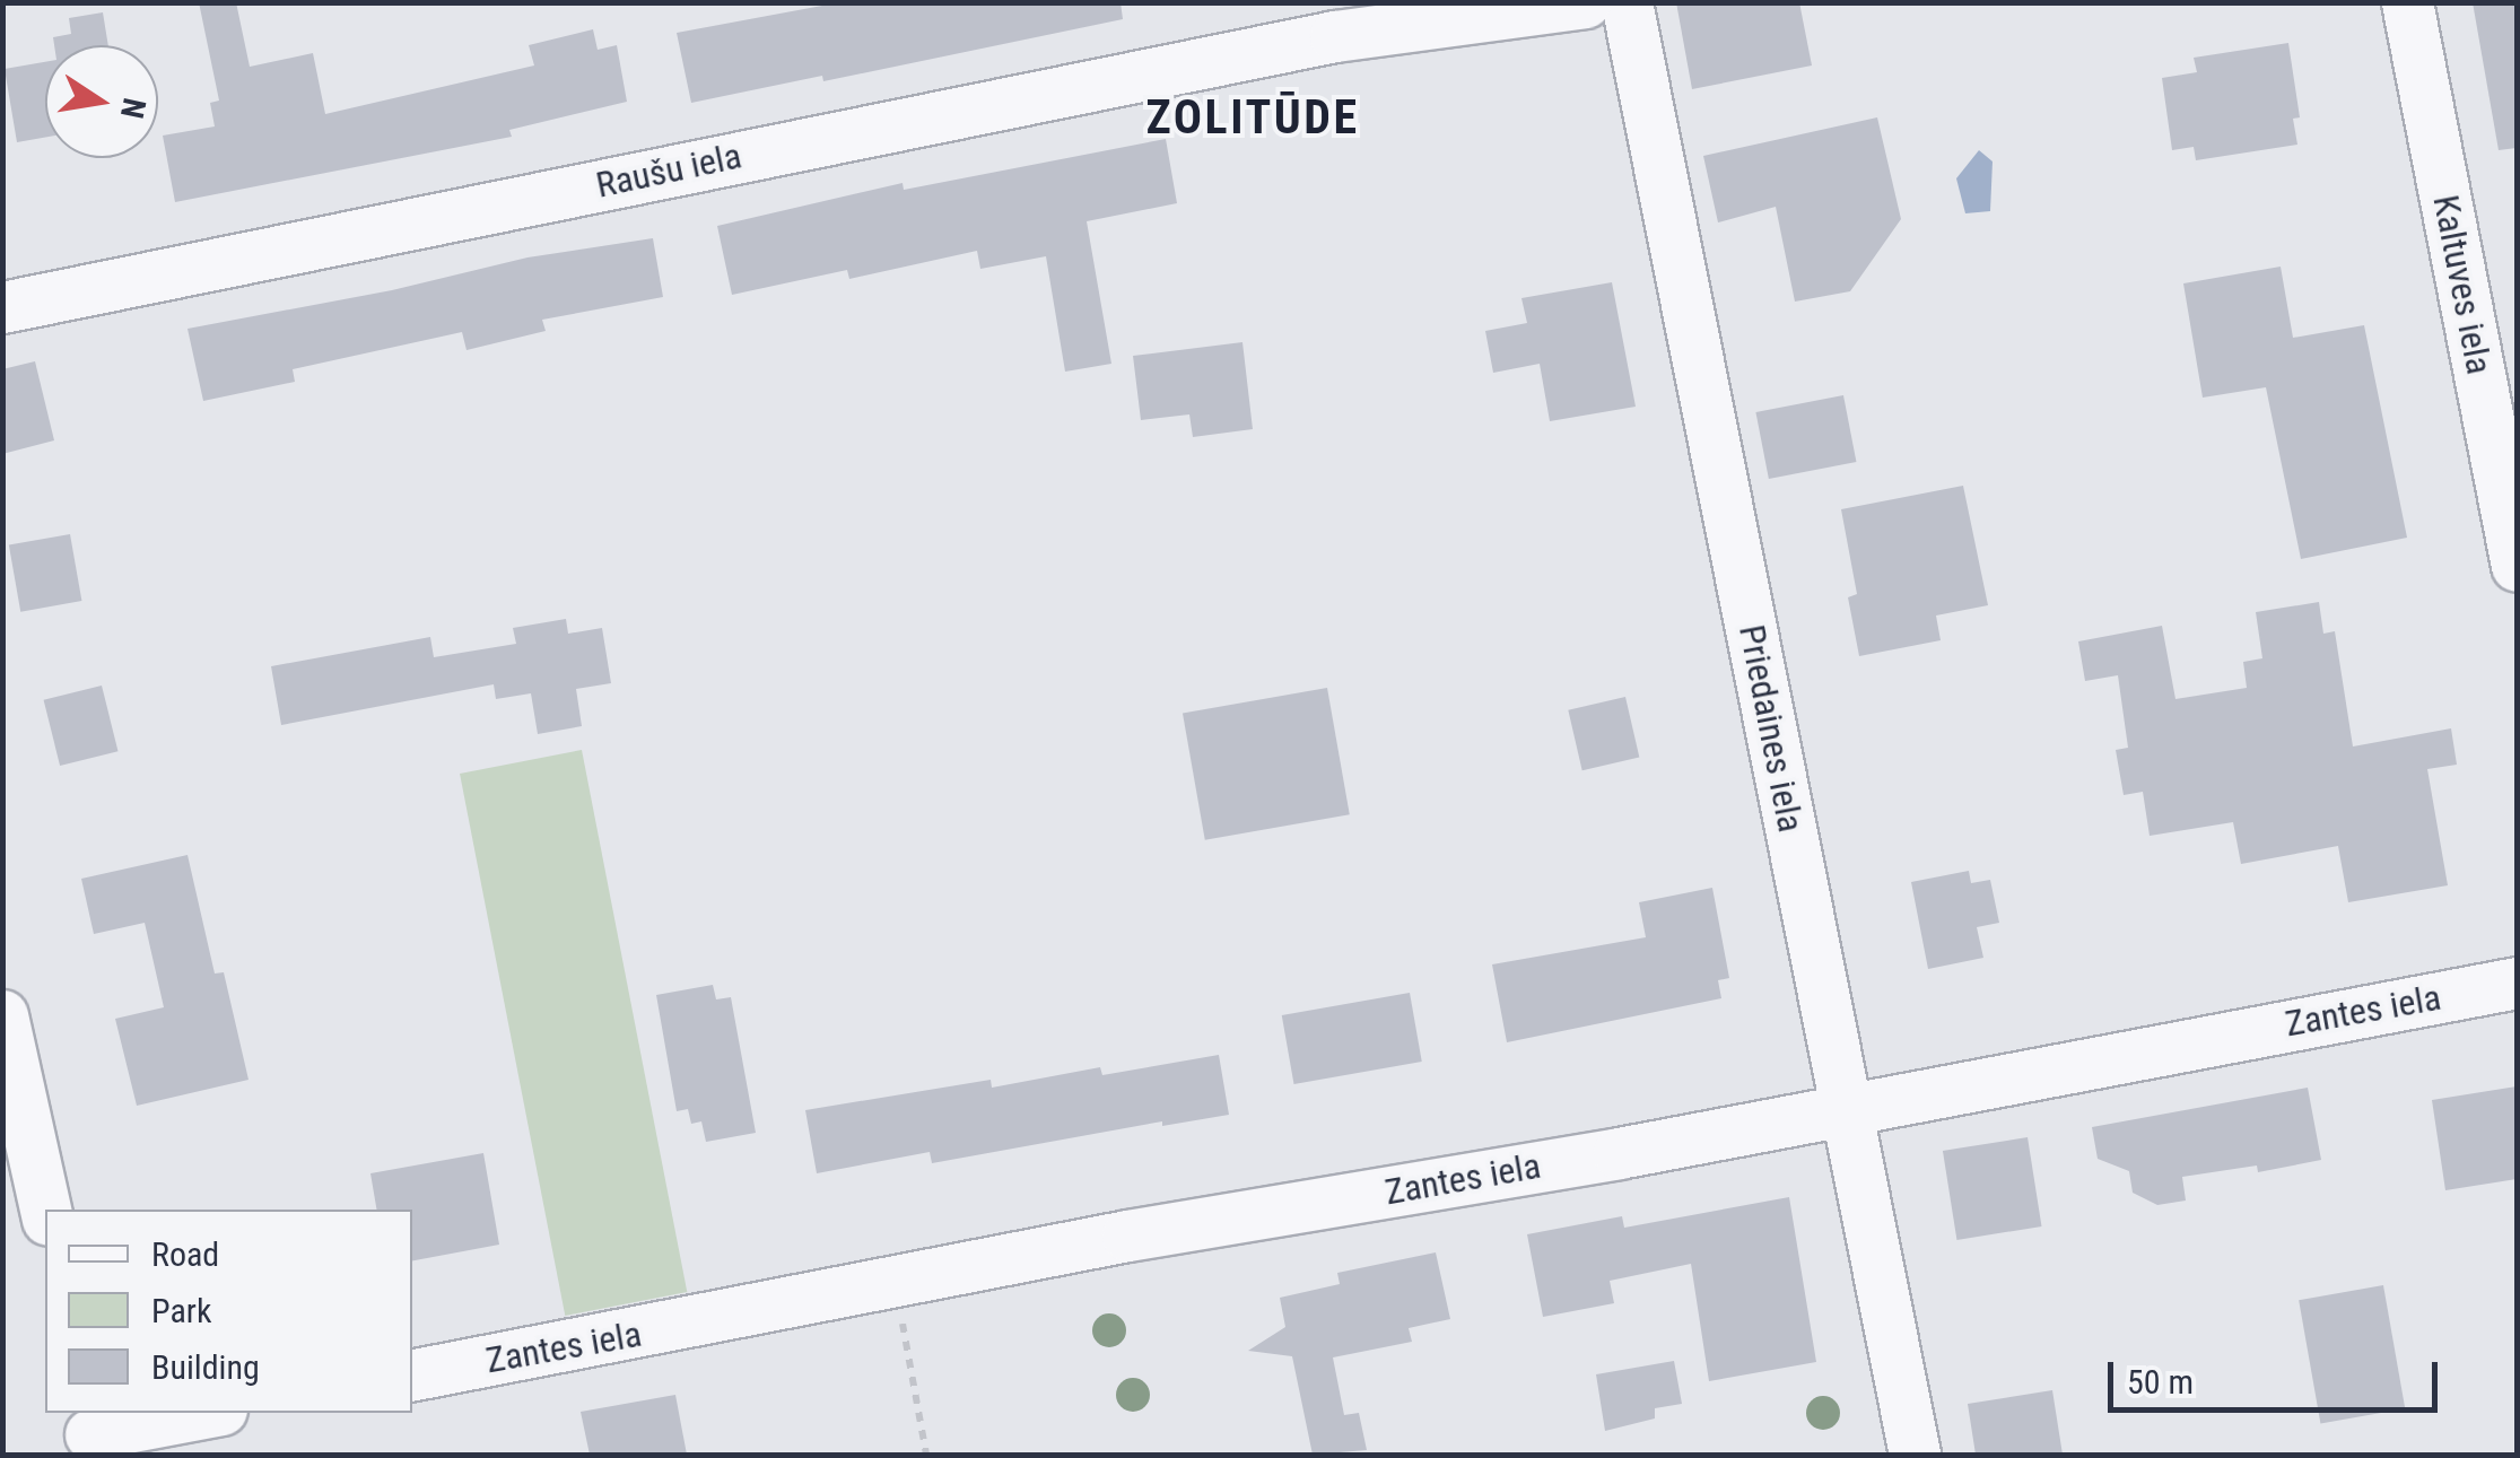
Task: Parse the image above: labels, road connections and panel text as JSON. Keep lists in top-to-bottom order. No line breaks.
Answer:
{"streets":{"street":["Raušu iela","Kaltuves iela","Priedaines iela","Zantes iela"]},"crossings":[["Priedaines iela","Zantes iela"]],"districts":["ZOLITŪDE"],"legend":["Road","Park","Building"],"scale_bar":"50 m","north":"right"}
